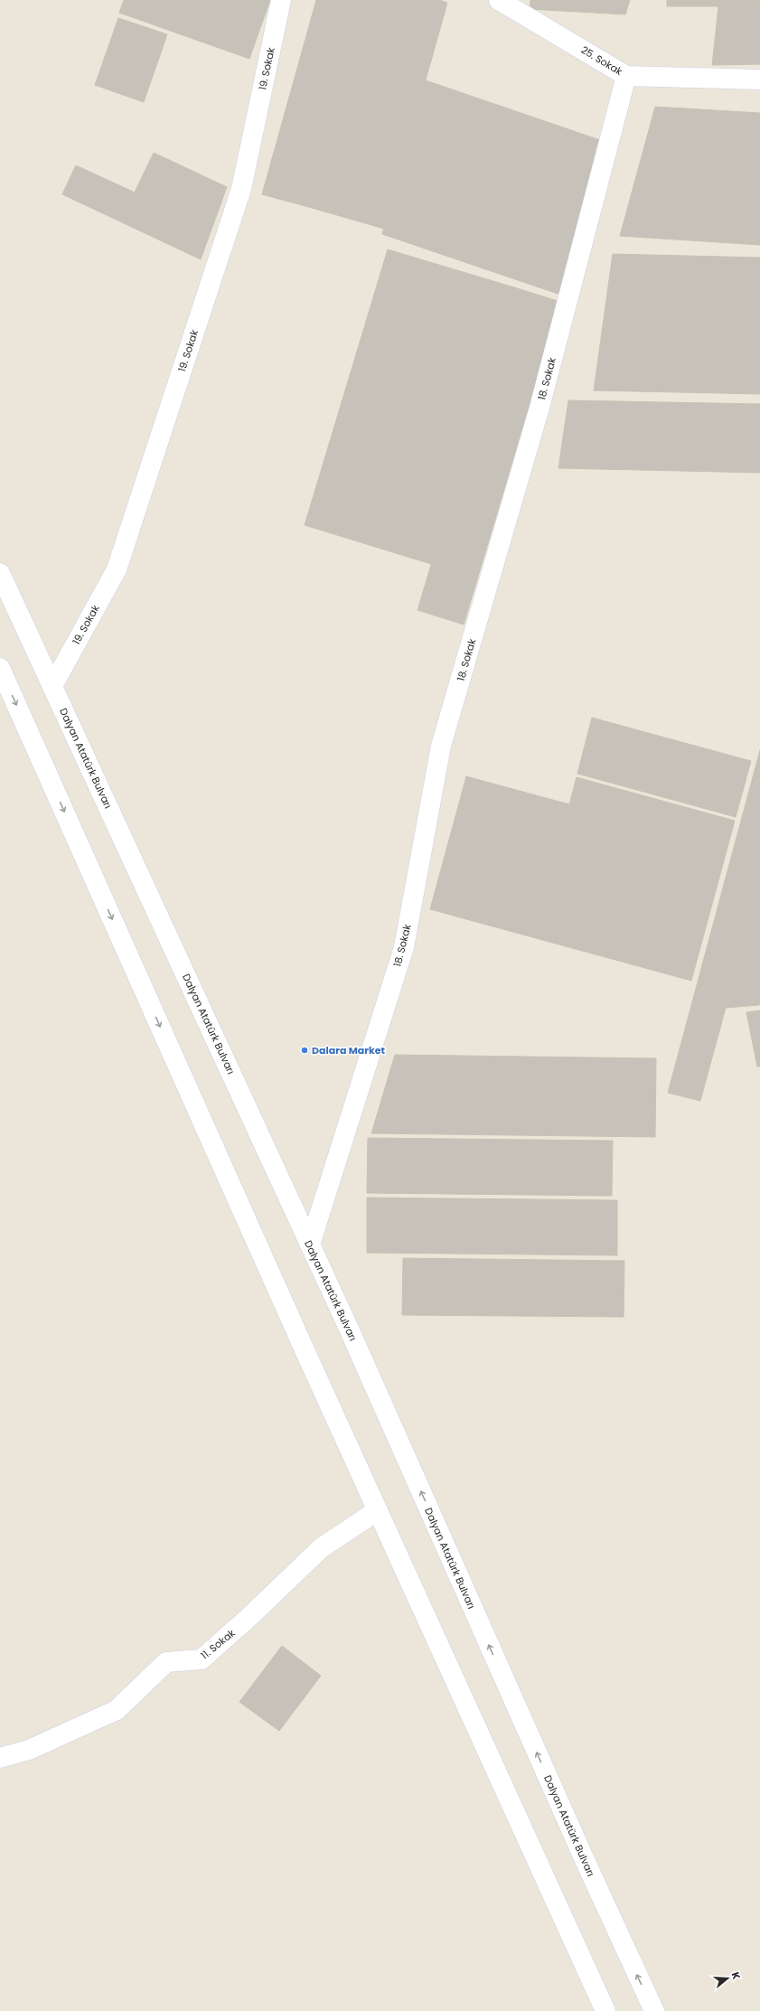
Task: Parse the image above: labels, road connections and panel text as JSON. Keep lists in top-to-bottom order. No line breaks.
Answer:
{"streets":{"main road":["25. Sokak","19. Sokak","18. Sokak","Dalyan Atatürk Bulvarı","11. Sokak"]},"crossings":[["25. Sokak","18. Sokak"],["19. Sokak","Dalyan Atatürk Bulvarı"],["18. Sokak","Dalyan Atatürk Bulvarı"]],"places":["Dalara Market"],"north":"right"}
